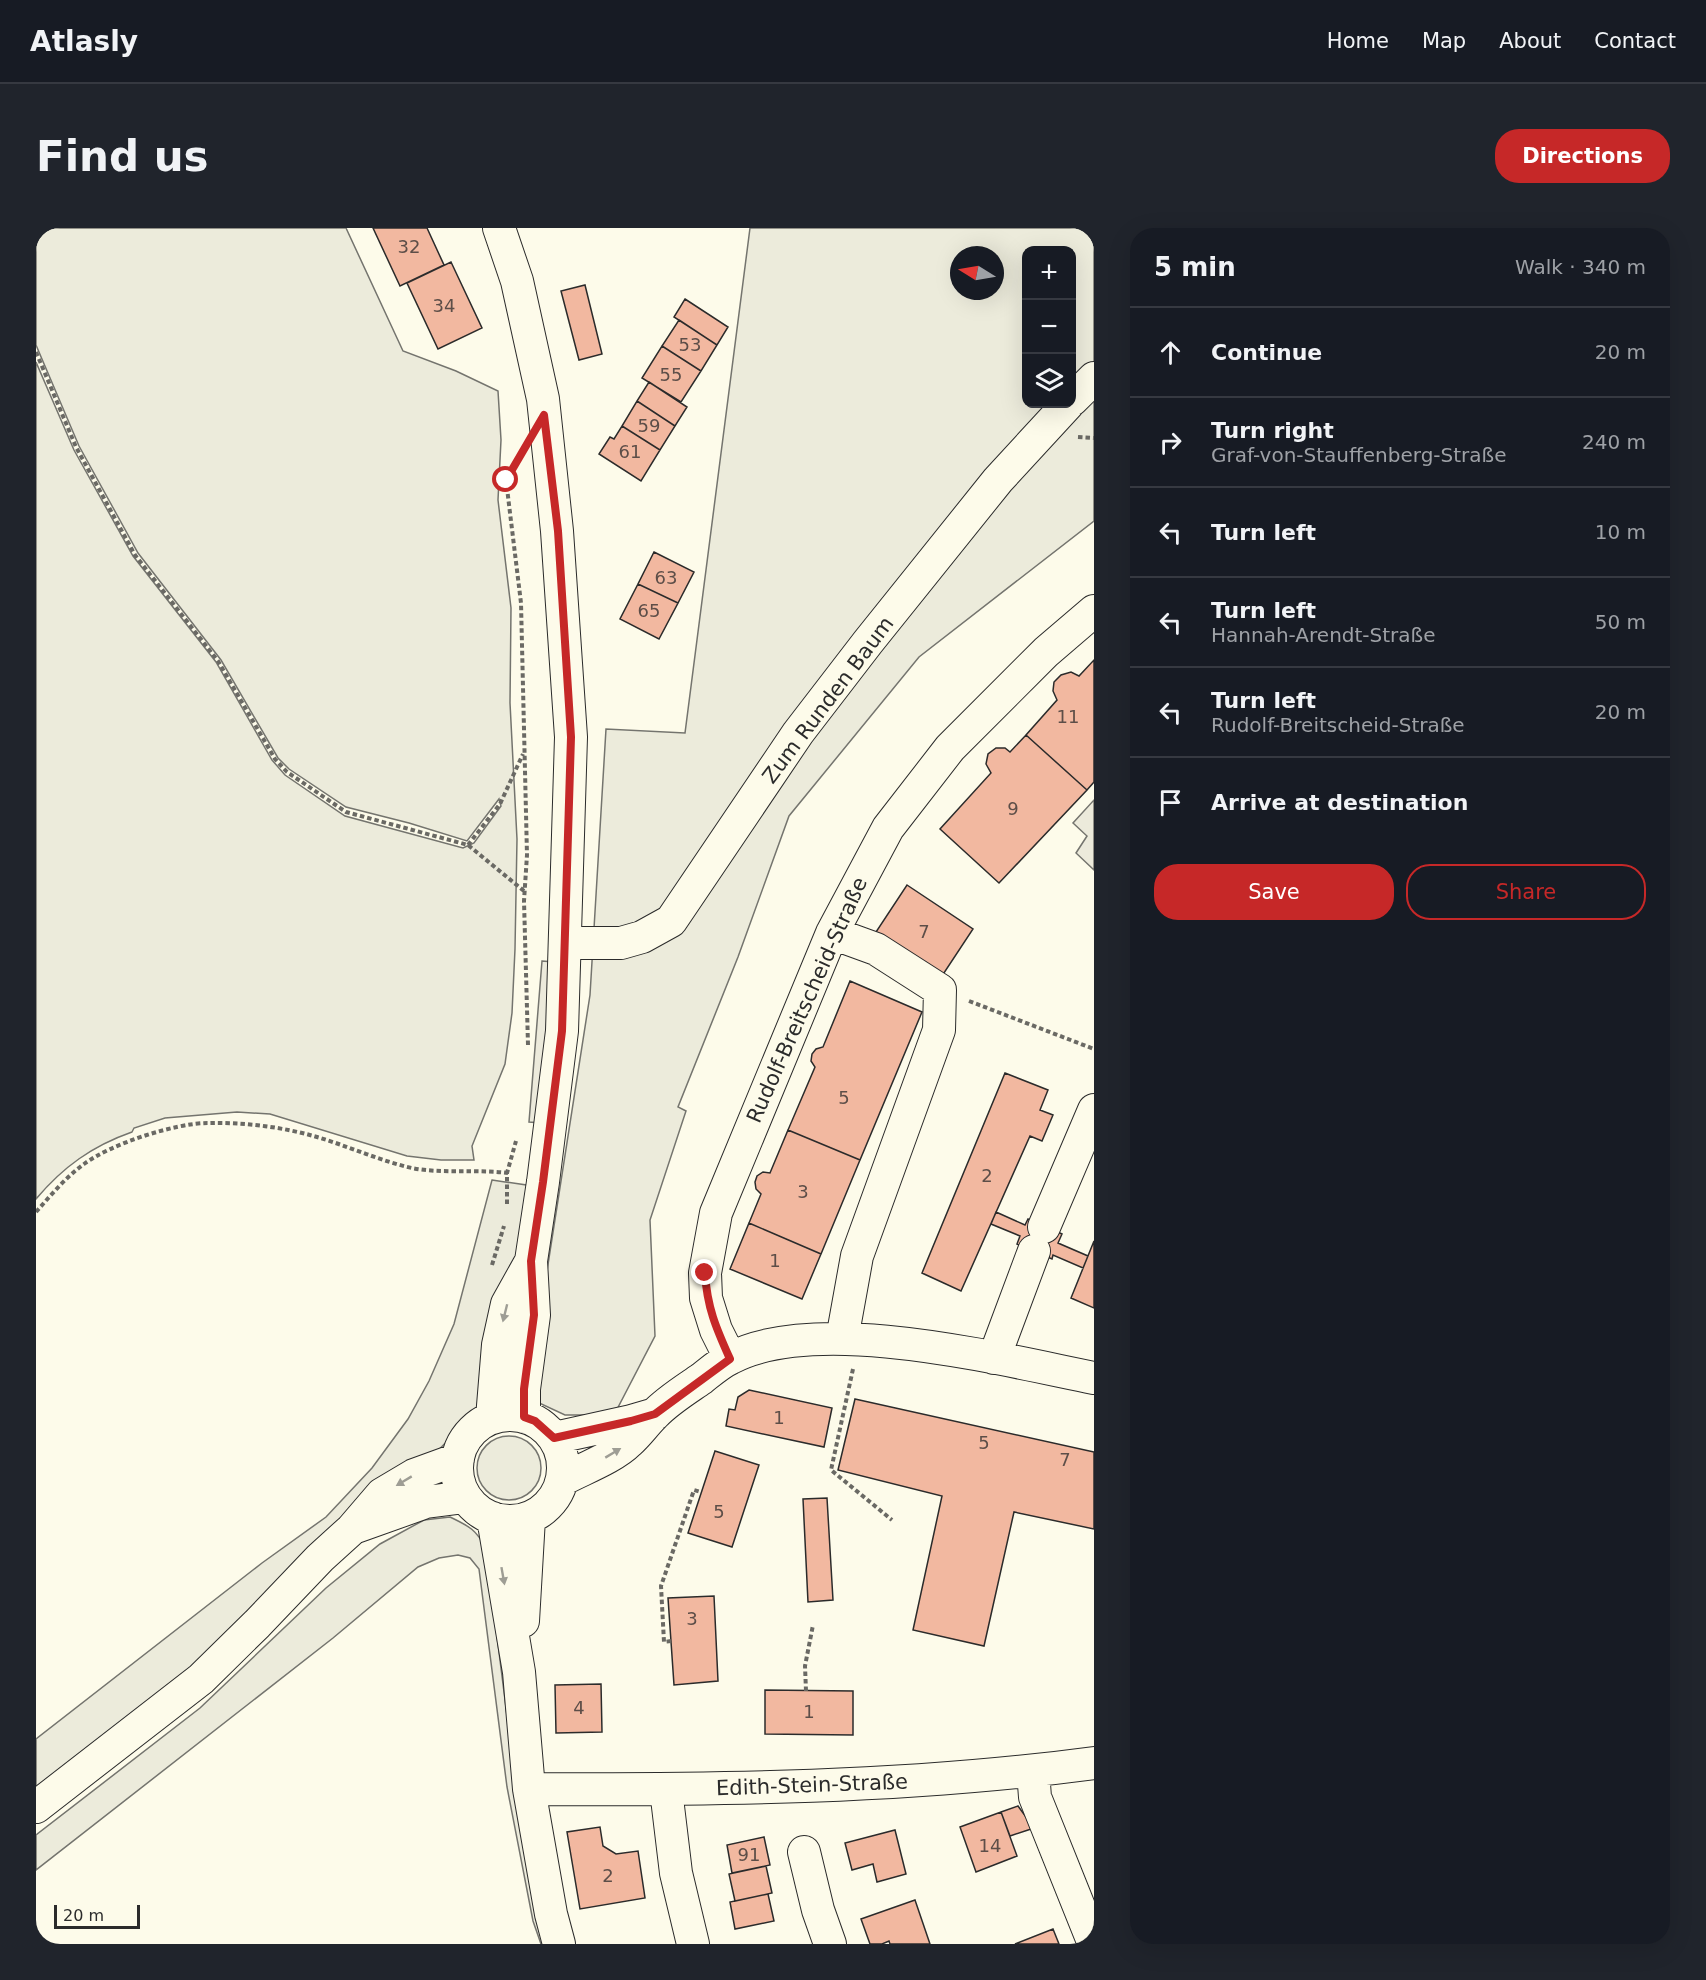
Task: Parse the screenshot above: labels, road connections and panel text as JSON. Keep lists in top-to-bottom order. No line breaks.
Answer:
{"streets":{"street":["Zum Runden Baum","Rudolf-Breitscheid-Straße","Edith-Stein-Straße"]},"house_numbers":["32","34","53","55","59","61","63","65","11","9","7","5","2","3","1","1","5","7","5","3","4","1","14","91","2"],"scale_bar":"20 m","north":"left","page":{"header":"Atlasly","nav":["Home","Map","About","Contact"],"buttons":["Directions",["Save","Share"]],"title":"Find us","heading":["5 min","Walk · 340 m"],"map_buttons":["+","−"],"list":[["Continue","20 m"],["Turn right","Graf-von-Stauffenberg-Straße","240 m"],["Turn left","10 m"],["Turn left","Hannah-Arendt-Straße","50 m"],["Turn left","Rudolf-Breitscheid-Straße","20 m"],"Arrive at destination"],"scale":"20 m"}}
